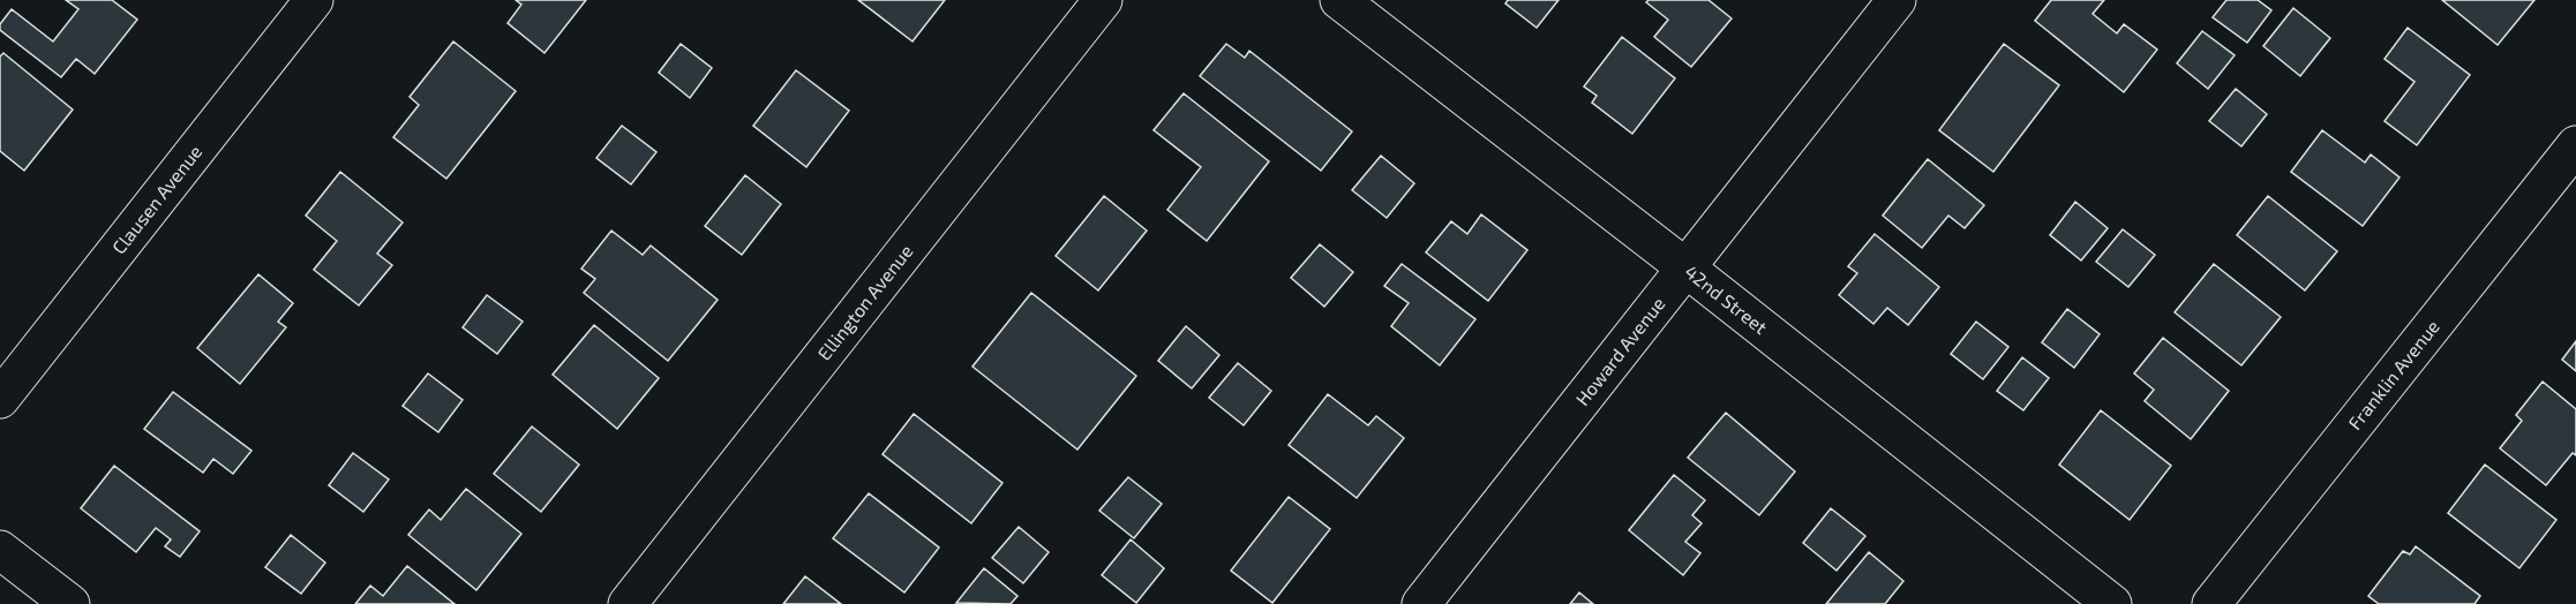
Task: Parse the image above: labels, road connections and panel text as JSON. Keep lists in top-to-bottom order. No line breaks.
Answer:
{"streets":{"street":["Clausen Avenue","42nd Street","Ellington Avenue","Howard Avenue","Franklin Avenue"]},"crossings":[["42nd Street","Howard Avenue"]]}
